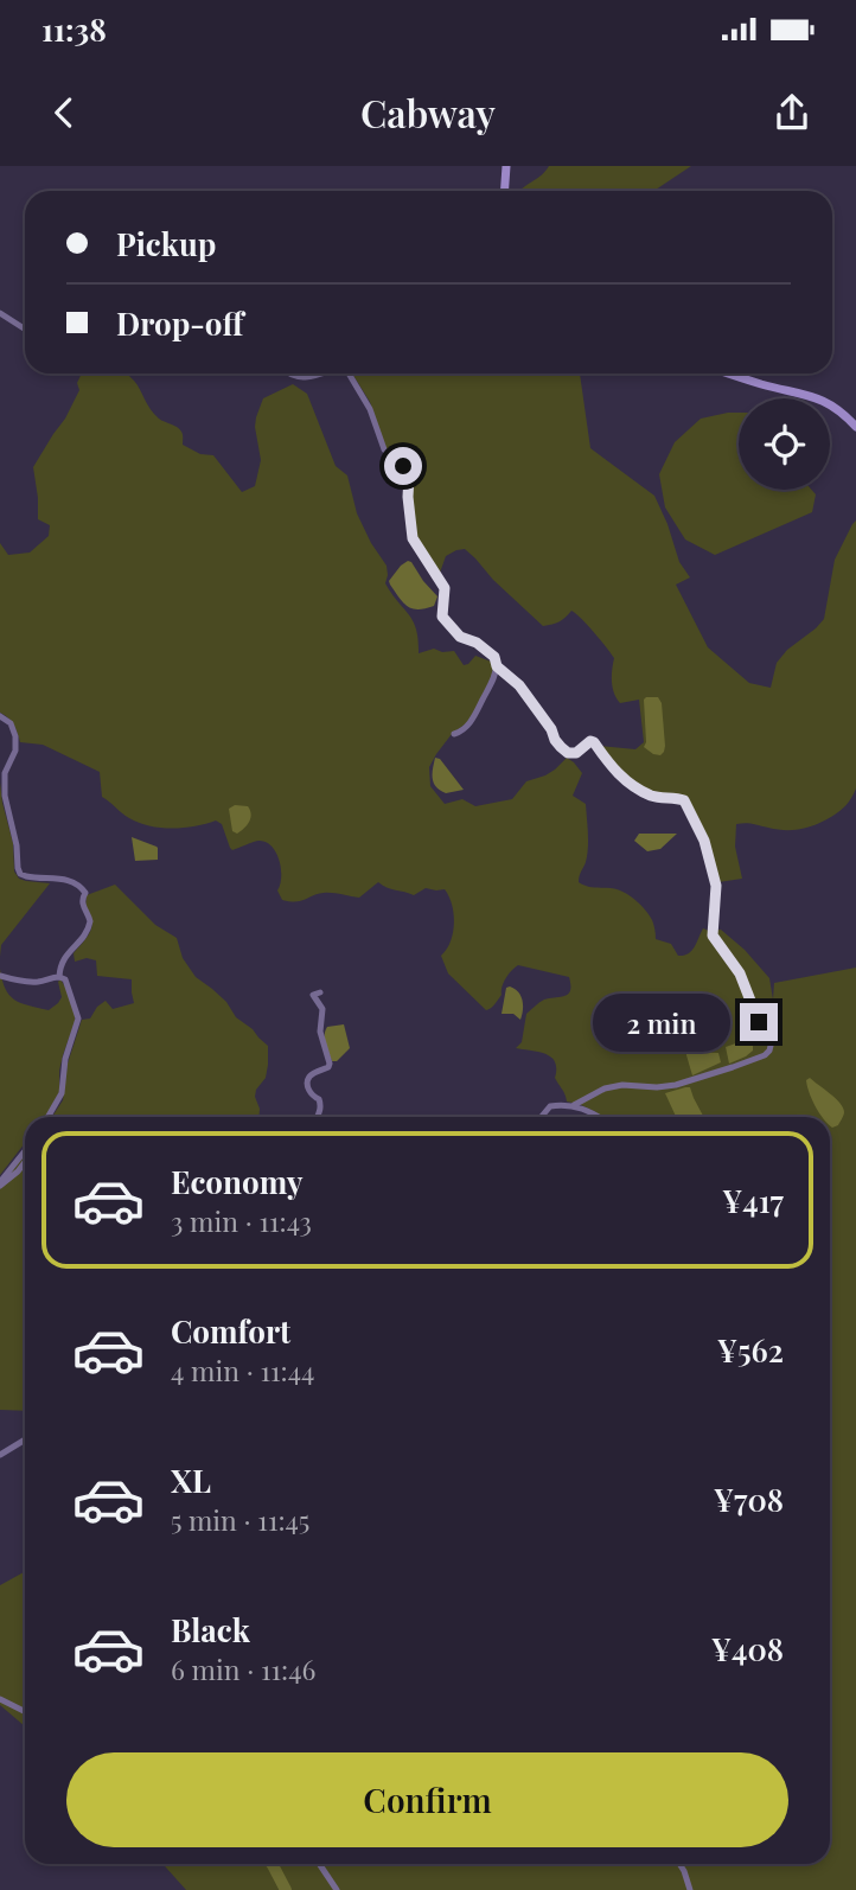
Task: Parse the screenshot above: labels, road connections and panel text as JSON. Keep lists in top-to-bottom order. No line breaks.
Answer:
{"page":{"status":"11:38","header":"Cabway","banner":["Pickup","Drop-off"],"bubble":"2 min","list":[{"name":"Economy","note":"3 min · 11:43","value":"¥417"},{"name":"Comfort","note":"4 min · 11:44","value":"¥562"},{"name":"XL","note":"5 min · 11:45","value":"¥708"},{"name":"Black","note":"6 min · 11:46","value":"¥408"}],"buttons":"Confirm"}}
